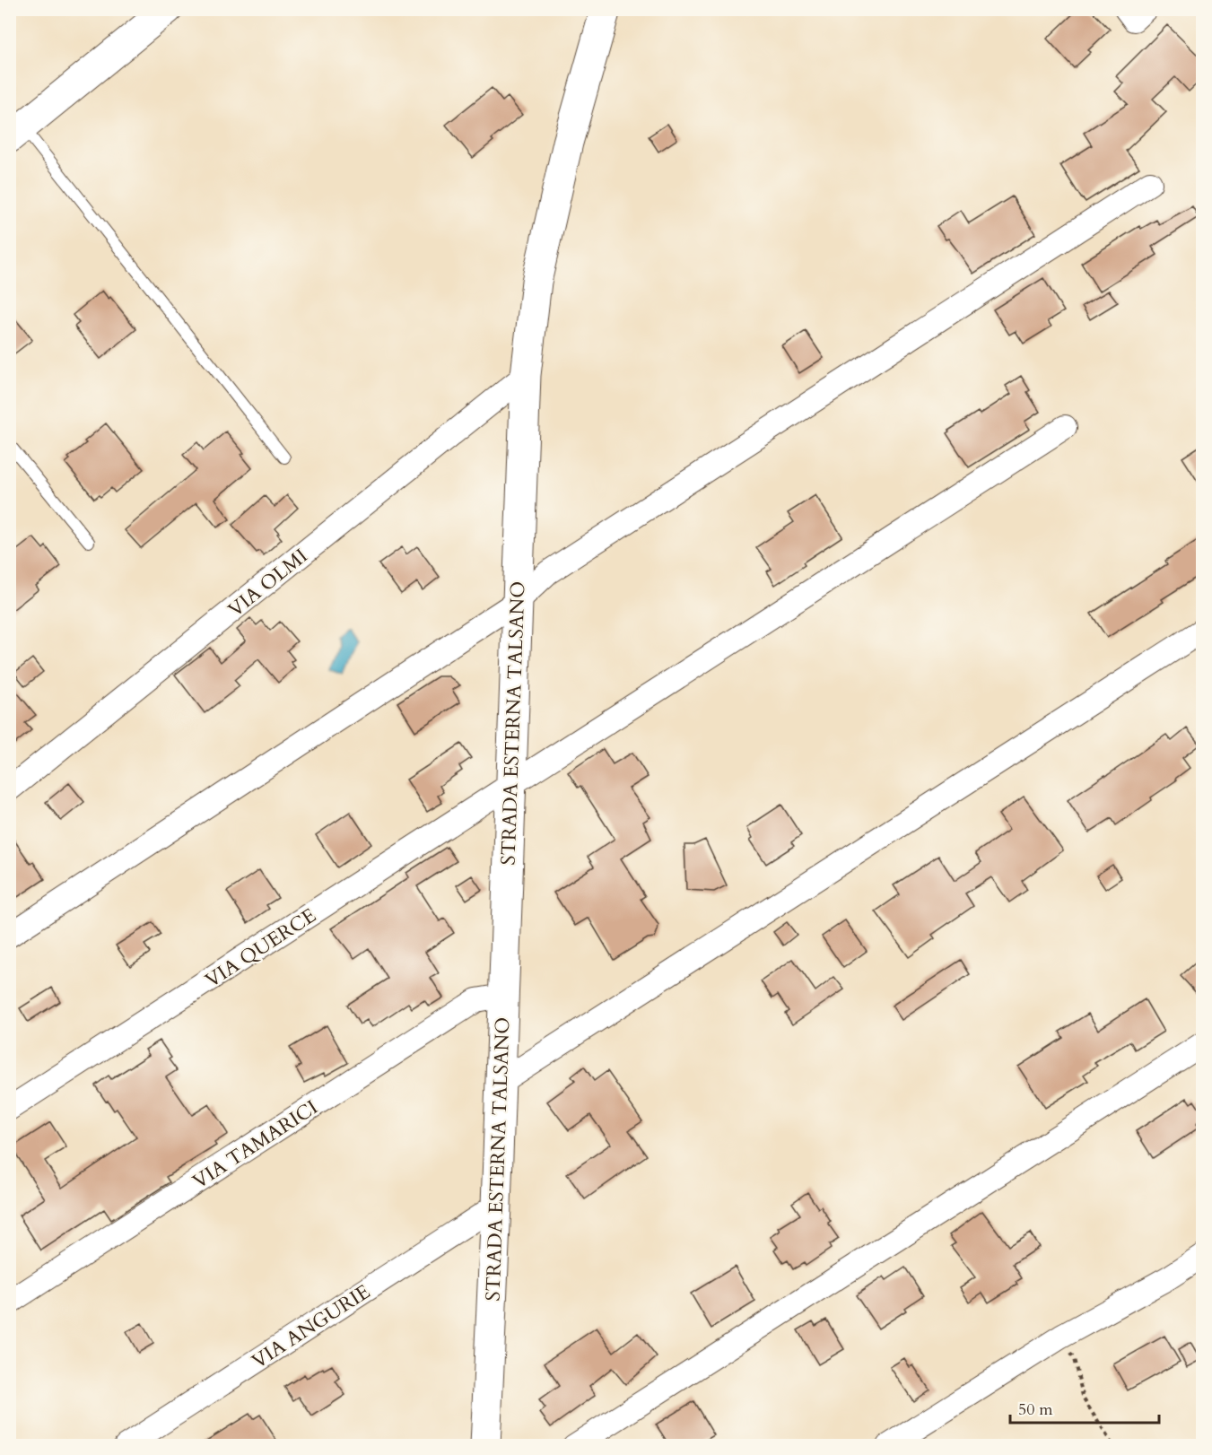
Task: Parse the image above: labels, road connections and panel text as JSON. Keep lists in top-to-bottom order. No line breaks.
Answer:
{"streets":{"street":["VIA OLMI","STRADA ESTERNA TALSANO","VIA QUERCE","VIA TAMARICI","VIA ANGURIE"]},"crossings":[["VIA OLMI","STRADA ESTERNA TALSANO"],["STRADA ESTERNA TALSANO","VIA QUERCE"],["STRADA ESTERNA TALSANO","VIA TAMARICI"],["STRADA ESTERNA TALSANO","VIA ANGURIE"]],"scale_bar":"50 m"}
